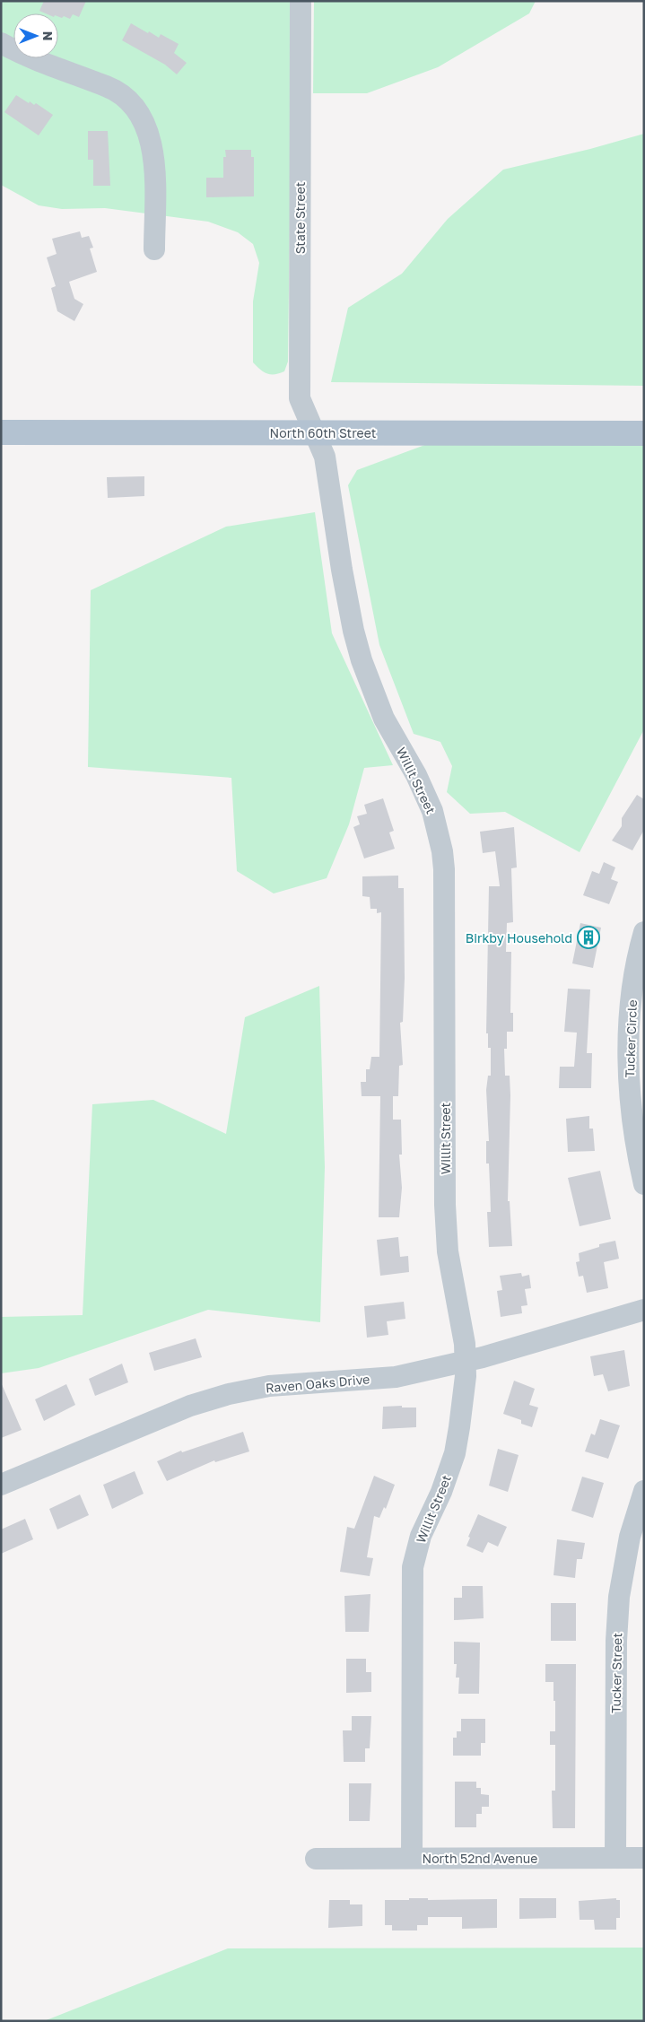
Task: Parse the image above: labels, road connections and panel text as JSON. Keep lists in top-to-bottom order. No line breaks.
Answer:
{"streets":{"main road":["North 60th Street"],"street":["State Street","Willit Street","Tucker Circle","Raven Oaks Drive","Tucker Street","North 52nd Avenue"]},"crossings":[["State Street","North 60th Street"],["State Street","Willit Street"],["North 60th Street","Willit Street"],["Willit Street","Raven Oaks Drive"],["Willit Street","North 52nd Avenue"],["Tucker Street","North 52nd Avenue"]],"places":{"building":["Birkby Household"]},"north":"right"}
